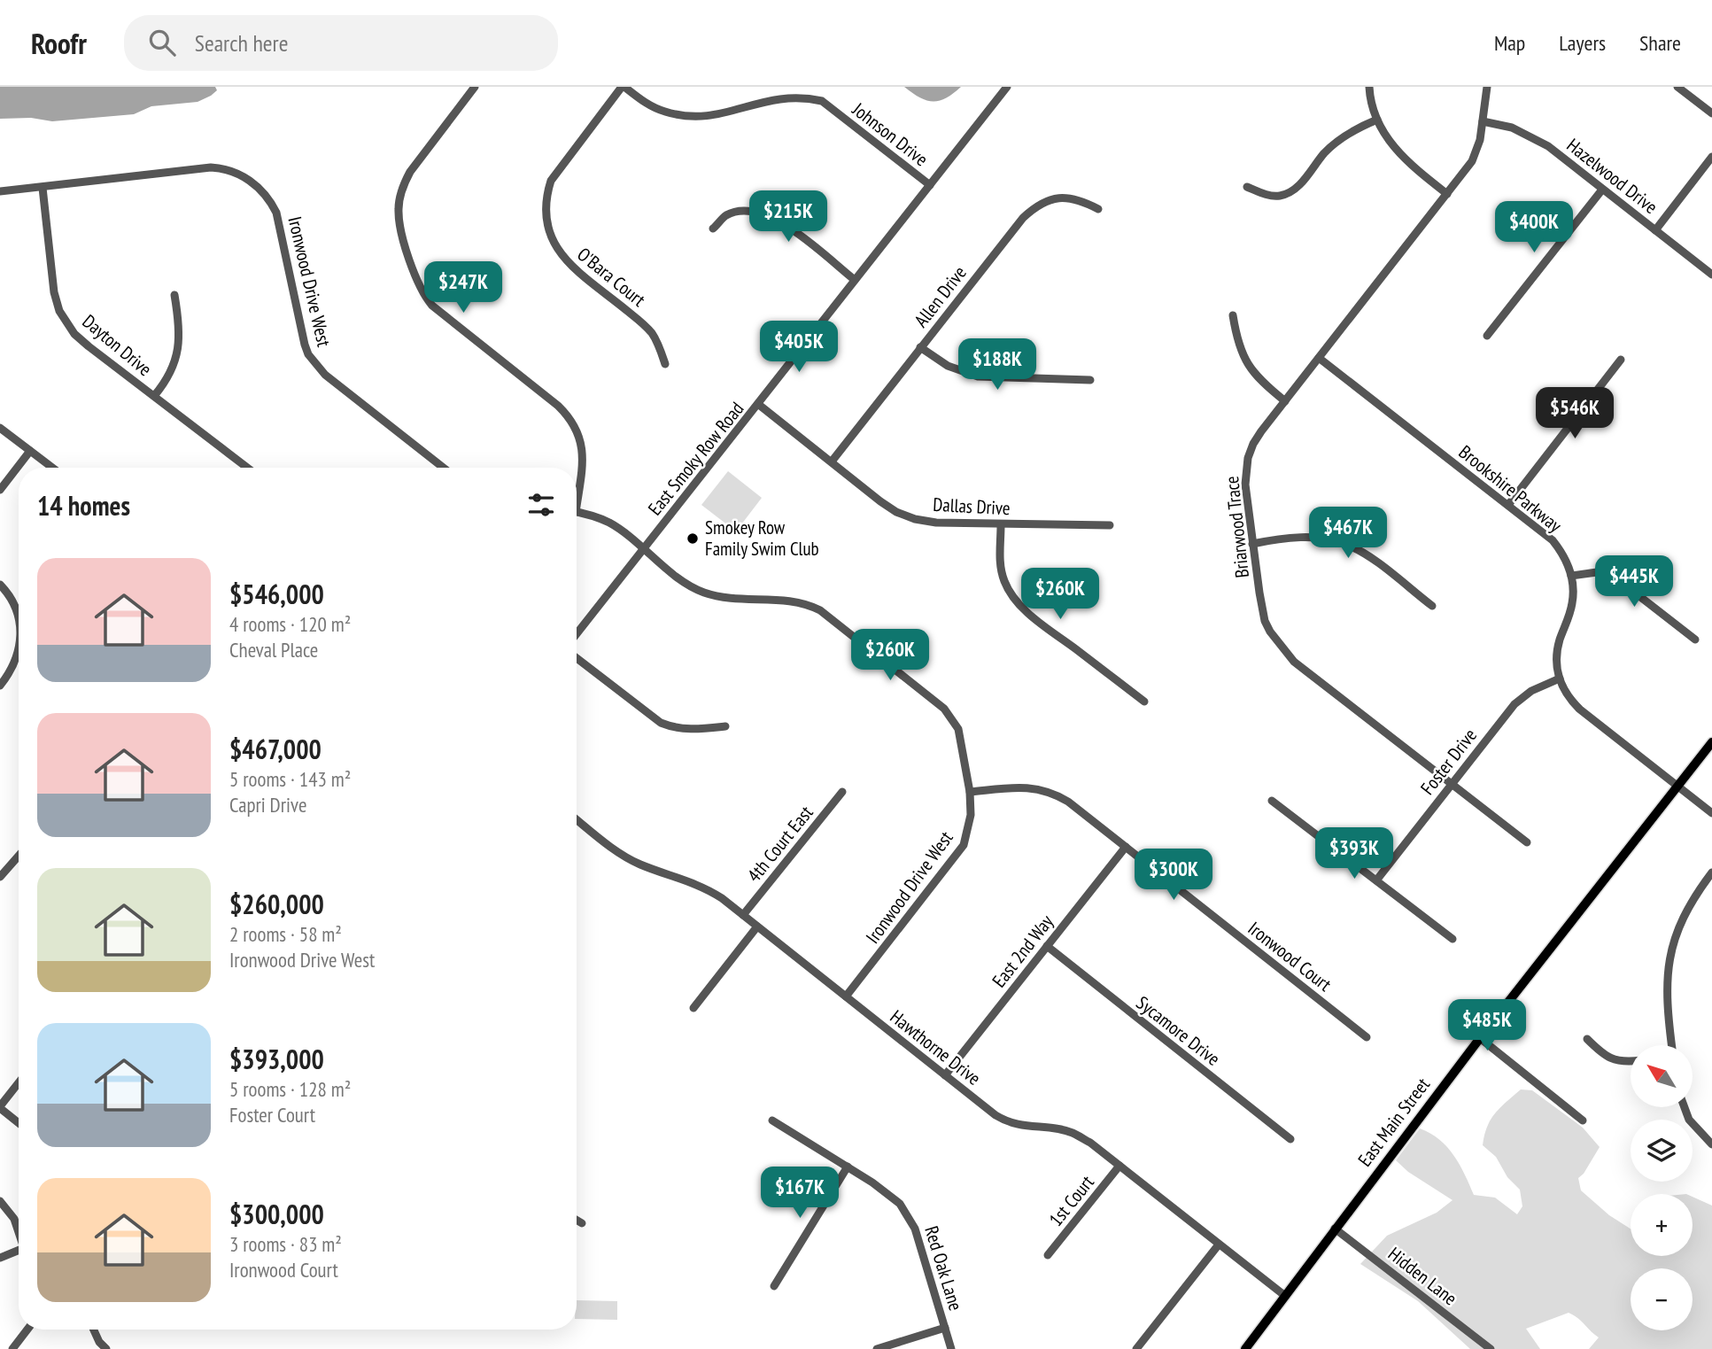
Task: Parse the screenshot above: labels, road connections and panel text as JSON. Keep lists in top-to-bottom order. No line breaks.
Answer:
{"streets":{"main road":["East Main Street"],"street":["Johnson Drive","Hazelwood Drive","O'Bara Court","Ironwood Drive West","Allen Drive","Dayton Drive","East Smoky Row Road","Brookshire Parkway","Dallas Drive","Briarwood Trace","Foster Drive","4th Court East","East 2nd Way","Ironwood Court","Sycamore Drive","Hawthorne Drive","1st Court","Red Oak Lane","Hidden Lane"]},"crossings":[["Johnson Drive","O'Bara Court"],["Johnson Drive","East Smoky Row Road"],["Hazelwood Drive","Briarwood Trace"],["Ironwood Drive West","Dayton Drive"],["Ironwood Drive West","East Smoky Row Road"],["Ironwood Drive West","Ironwood Court"],["Ironwood Drive West","Hawthorne Drive"],["Allen Drive","Dallas Drive"],["East Smoky Row Road","Dallas Drive"],["Brookshire Parkway","Briarwood Trace"],["Brookshire Parkway","Foster Drive"],["Brookshire Parkway","East Main Street"],["Briarwood Trace","Foster Drive"],["4th Court East","Hawthorne Drive"],["East 2nd Way","Ironwood Court"],["East 2nd Way","Sycamore Drive"],["East 2nd Way","Hawthorne Drive"],["Hawthorne Drive","East Main Street"],["Hawthorne Drive","1st Court"],["East Main Street","Hidden Lane"]],"places":["Smokey Row Family Swim Club"],"north":"top left","page":{"header":"Roofr","search":"Search here","nav":["Map","Layers","Share"],"price":["$215K","$400K","$247K","$405K","$188K","$546K","$467K","$445K","$260K","$260K","$393K","$300K","$485K","$167K"],"heading":"14 homes","list":[{"name":"$546,000","note":"4 rooms · 120 m² · Cheval Place"},{"name":"$467,000","note":"5 rooms · 143 m² · Capri Drive"},{"name":"$260,000","note":"2 rooms · 58 m² · Ironwood Drive West"},{"name":"$393,000","note":"5 rooms · 128 m² · Foster Court"},{"name":"$300,000","note":"3 rooms · 83 m² · Ironwood Court"}],"map_buttons":["+","−"]}}
